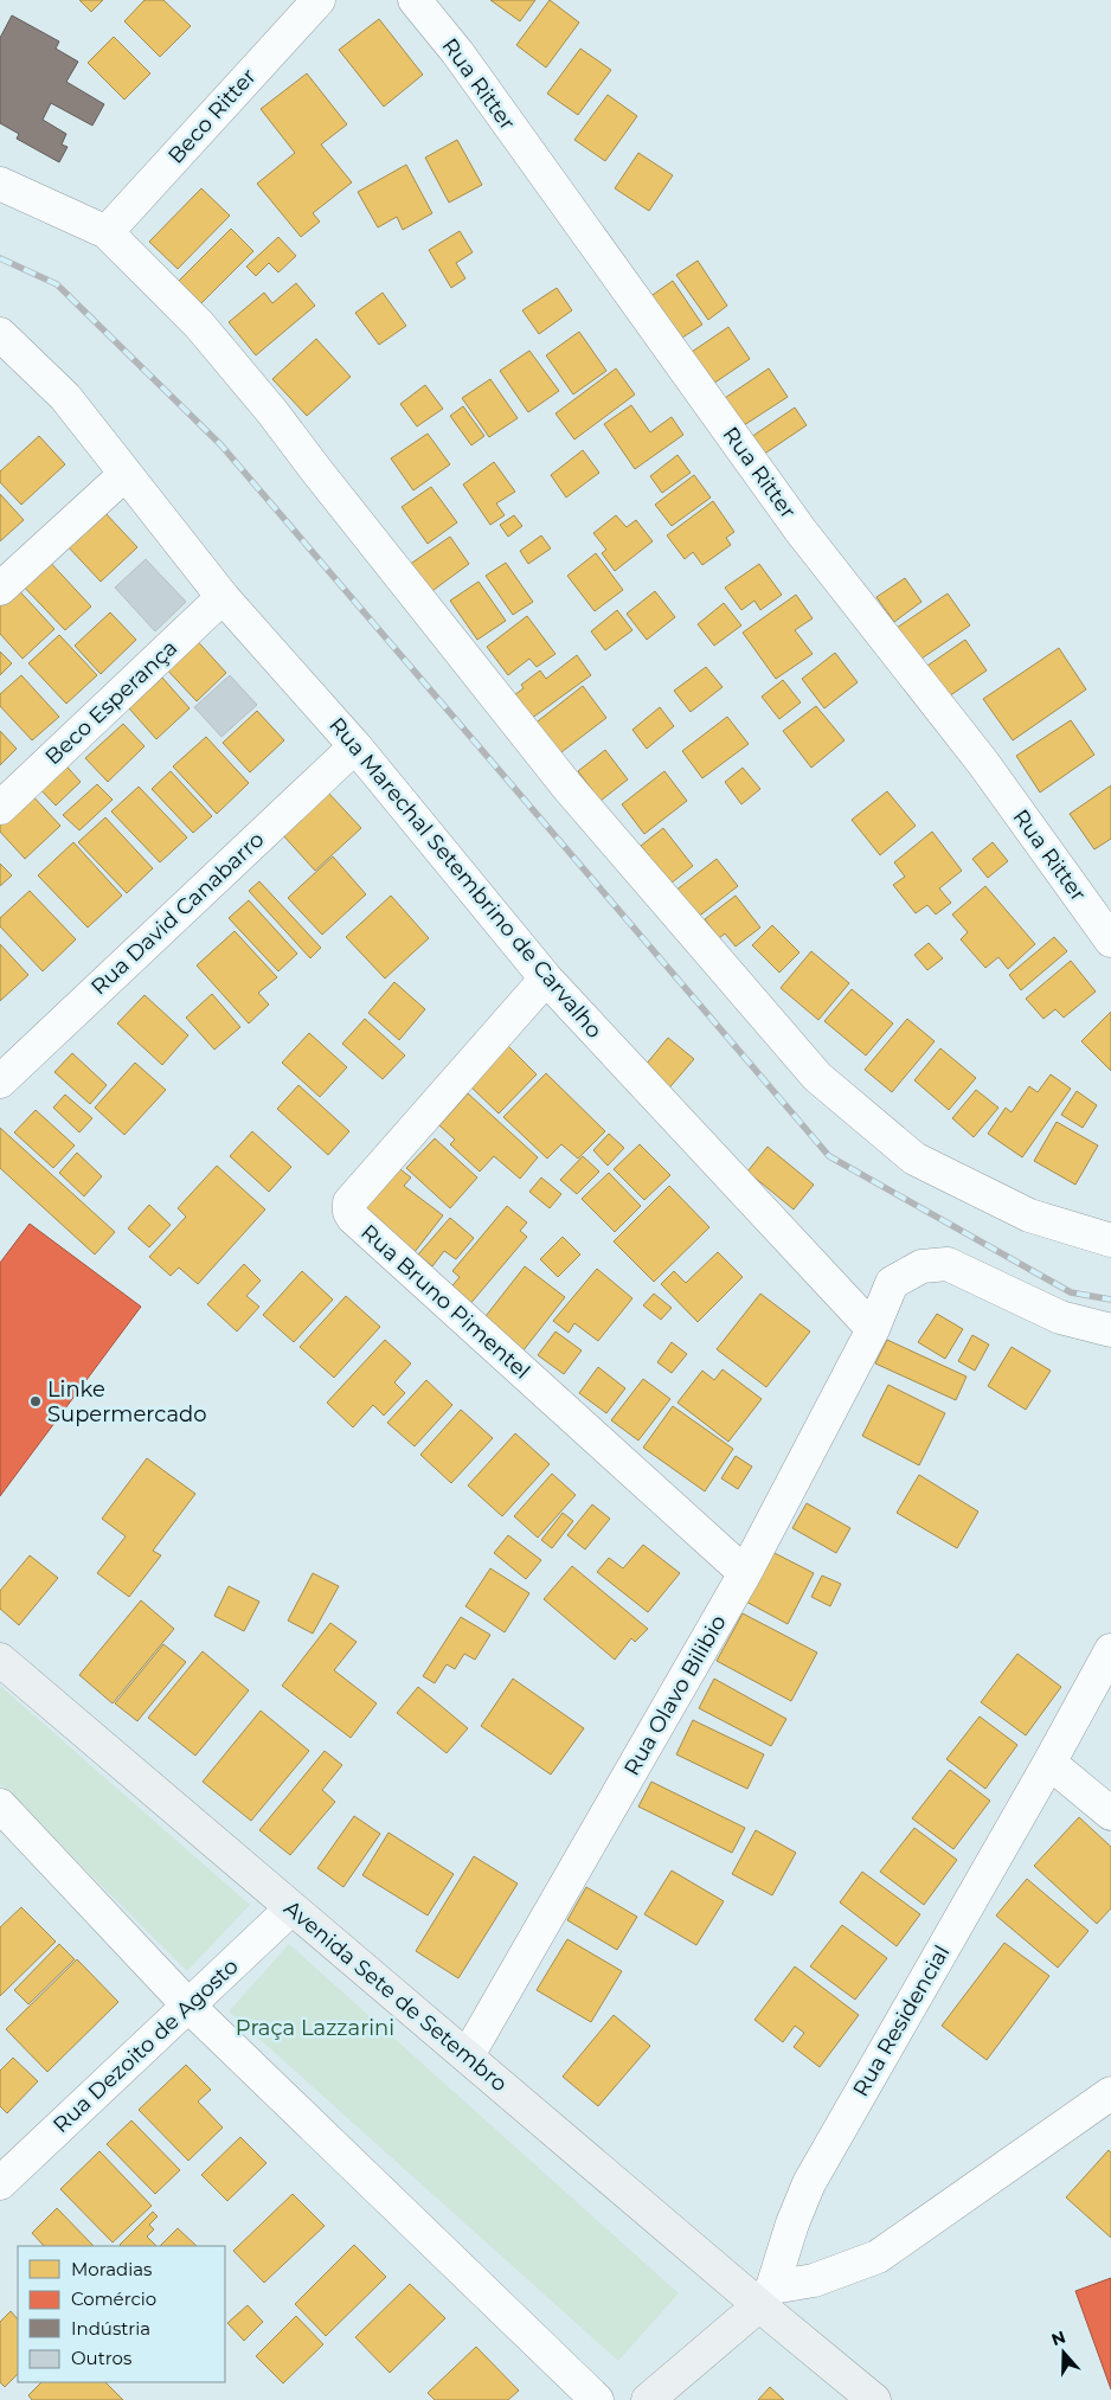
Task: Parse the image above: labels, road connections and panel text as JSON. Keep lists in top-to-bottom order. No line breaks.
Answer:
{"streets":{"street":["Rua Ritter","Beco Ritter","Beco Esperança","Rua Marechal Setembrino de Carvalho","Rua David Canabarro","Rua Bruno Pimentel","Rua Olavo Bilibio","Avenida Sete de Setembro","Rua Residencial","Rua Dezoito de Agosto"]},"crossings":[["Beco Esperança","Rua Marechal Setembrino de Carvalho"],["Rua Marechal Setembrino de Carvalho","Rua David Canabarro"],["Rua Marechal Setembrino de Carvalho","Rua Bruno Pimentel"],["Rua Marechal Setembrino de Carvalho","Rua Olavo Bilibio"],["Rua Bruno Pimentel","Rua Olavo Bilibio"],["Rua Olavo Bilibio","Avenida Sete de Setembro"],["Avenida Sete de Setembro","Rua Residencial"],["Avenida Sete de Setembro","Rua Dezoito de Agosto"]],"parks":["Praça Lazzarini"],"places":["Linke Supermercado"],"legend":["Moradias","Comércio","Indústria","Outros"],"north":"top"}
